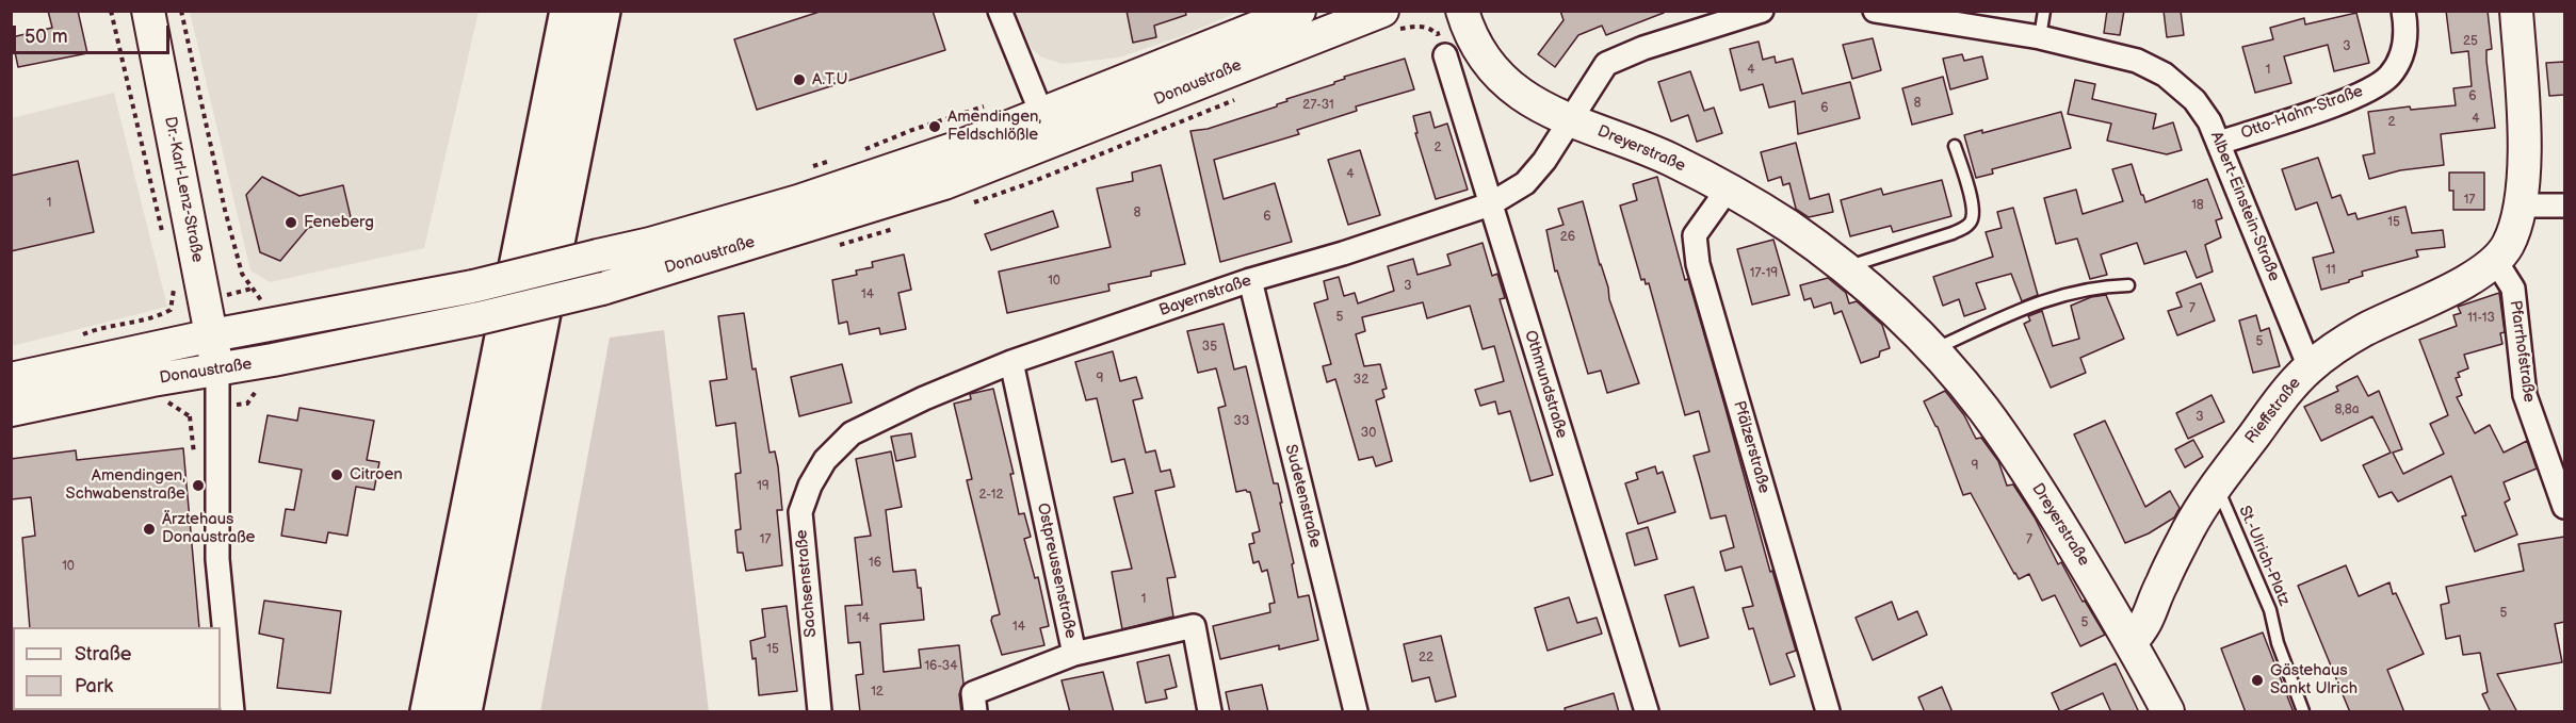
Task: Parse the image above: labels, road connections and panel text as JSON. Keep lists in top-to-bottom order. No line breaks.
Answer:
{"streets":{"street":["Donaustraße","Otto-Hahn-Straße","Dreyerstraße","Dr.-Karl-Lenz-Straße","Albert-Einstein-Straße","Bayernstraße","Pfarrhofstraße","Othmundstraße","Rieffstraße","Pfälzerstraße","Sudetenstraße","Ostpreussenstraße","Sachsenstraße"],"lane":["St.-Ulrich-Platz"]},"crossings":[["Donaustraße","Dr.-Karl-Lenz-Straße"],["Otto-Hahn-Straße","Albert-Einstein-Straße"],["Dreyerstraße","Bayernstraße"],["Dreyerstraße","Rieffstraße"],["Dreyerstraße","Pfälzerstraße"],["Albert-Einstein-Straße","Rieffstraße"],["Bayernstraße","Othmundstraße"],["Bayernstraße","Sudetenstraße"],["Bayernstraße","Ostpreussenstraße"],["Bayernstraße","Sachsenstraße"],["Pfarrhofstraße","Rieffstraße"],["Rieffstraße","St.-Ulrich-Platz"]],"places":["A.T.U","Amendingen, Feldschlößle","Feneberg","Citroen","Amendingen, Schwabenstraße","Ärztehaus Donaustraße","Gästehaus Sankt Ulrich"],"house_numbers":["25","3","4","1","6","8","27-31","6","4","2","2","4","17","1","18","8","6","15","26","11","17-19","10","3","14","7","5","11-13","5","35","9","32","8,8a","3","33","30","9","19","2-12","17","7","16","10","1","5","14","5","14","15","22","16-34","12"],"legend":["Straße","Park"],"scale_bar":"50 m"}
